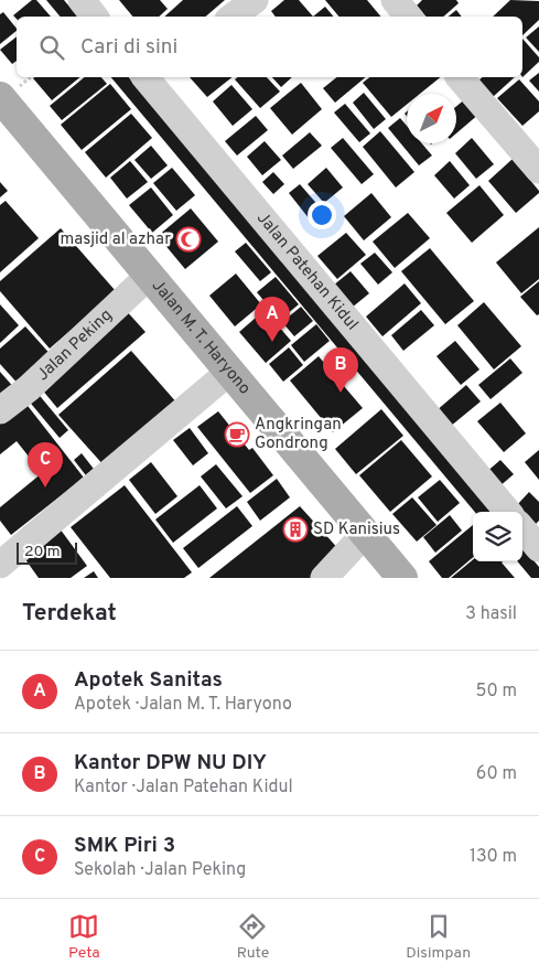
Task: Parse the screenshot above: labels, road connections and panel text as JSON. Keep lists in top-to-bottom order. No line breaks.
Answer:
{"streets":{"main road":["Jalan M. T. Haryono"],"street":["Jalan Patehan Kidul","Jalan Peking"]},"crossings":[["Jalan M. T. Haryono","Jalan Peking"]],"places":{"mosque":["masjid al azhar"],"cafe":["Angkringan Gondrong"],"building":["SD Kanisius"]},"scale_bar":"20 m","north":"top right","page":{"search":"Cari di sini","pins":["A","B","C"],"scale":"20 m","heading":["Terdekat","3 hasil"],"list":[{"mark":"A","name":"Apotek Sanitas","note":"Apotek · Jalan M. T. Haryono","value":"50 m"},{"mark":"B","name":"Kantor DPW NU DIY","note":"Kantor · Jalan Patehan Kidul","value":"60 m"},{"mark":"C","name":"SMK Piri 3","note":"Sekolah · Jalan Peking","value":"130 m"}],"nav":["Peta","Rute","Disimpan"]}}
